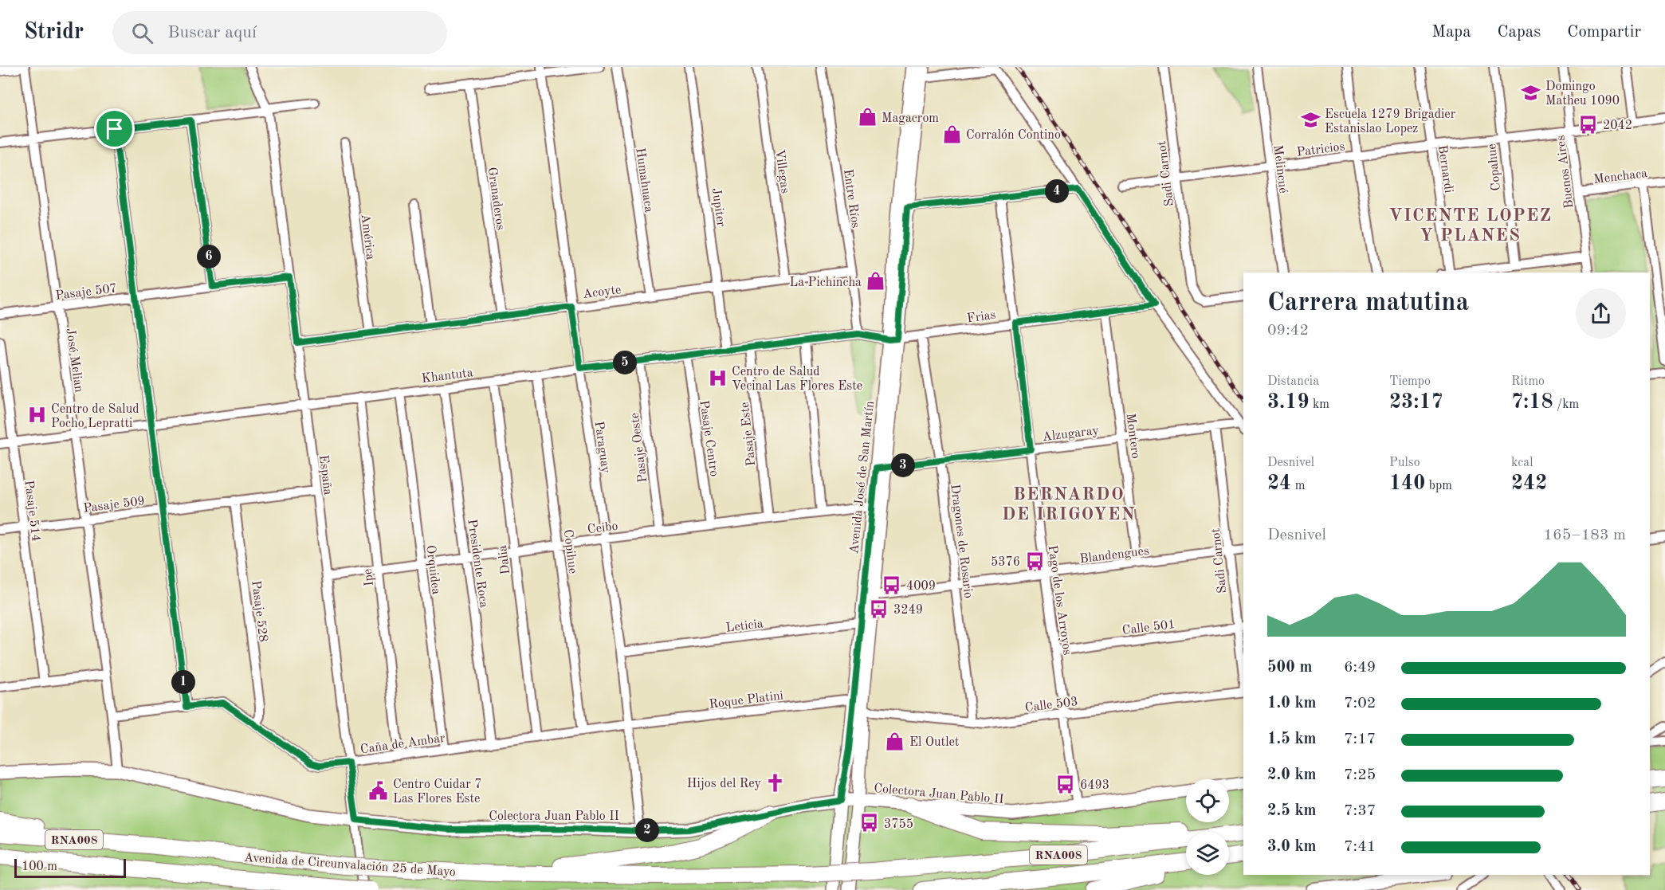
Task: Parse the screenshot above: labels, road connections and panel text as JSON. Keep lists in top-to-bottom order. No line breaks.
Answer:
{"streets":{"highway":["RNA008","Avenida de Circunvalación 25 de Mayo"],"main road":["Avenida José de San Martín","Colectora Juan Pablo II"],"street":["Patricios","Copahue","Melincué","Bernardi","Villegas","Buenos Aires","Sadi Carnot","Menchaca","Humahuaca","Granaderos","Entre Ríos","Jupiter","América","Pasaje 507","Acoyte","Frias","José Melian","Khantuta","Alzugaray","Pasaje Este","Montero","Pasaje Centro","Paraguay","Pasaje Oeste","España","Pasaje 509","Pasaje 514","Ceibo","Dragones de Rosario","Copihue","Blandengues","Dalia","Presidente Roca","Orquidea","Ipe","Pago de los Arroyos","Pasaje 528","Leticia","Calle 501","Roque Platini","Calle 503","Caña de Ambar"]},"crossings":[["Patricios","Copahue"],["Patricios","Melincué"],["Patricios","Bernardi"],["Patricios","Buenos Aires"],["Patricios","Sadi Carnot"],["Villegas","Acoyte"],["Buenos Aires","Menchaca"],["Sadi Carnot","Alzugaray"],["Sadi Carnot","Blandengues"],["Sadi Carnot","Calle 501"],["Humahuaca","Acoyte"],["Granaderos","Acoyte"],["Entre Ríos","Acoyte"],["Entre Ríos","Khantuta"],["Jupiter","Acoyte"],["Jupiter","Khantuta"],["América","Acoyte"],["Pasaje 507","José Melian"],["Pasaje 507","España"],["Acoyte","Paraguay"],["Acoyte","España"],["Frias","Khantuta"],["Frias","Montero"],["Frias","Avenida José de San Martín"],["Frias","Dragones de Rosario"],["Frias","Pago de los Arroyos"],["José Melian","Khantuta"],["José Melian","Pasaje 509"],["José Melian","Caña de Ambar"],["José Melian","Colectora Juan Pablo II"],["Khantuta","Pasaje Este"],["Khantuta","Pasaje Centro"],["Khantuta","Paraguay"],["Khantuta","Pasaje Oeste"],["Khantuta","España"],["Khantuta","Avenida José de San Martín"],["Khantuta","Pasaje 514"],["Khantuta","Copihue"],["Khantuta","Dalia"],["Khantuta","Presidente Roca"],["Khantuta","Orquidea"],["Khantuta","Ipe"],["Alzugaray","Montero"],["Alzugaray","Avenida José de San Martín"],["Alzugaray","Dragones de Rosario"],["Alzugaray","Pago de los Arroyos"],["Pasaje Este","Ceibo"],["Montero","Blandengues"],["Pasaje Centro","Ceibo"],["Paraguay","Ceibo"],["Paraguay","Leticia"],["Paraguay","Roque Platini"],["Paraguay","Caña de Ambar"],["Paraguay","Colectora Juan Pablo II"],["Pasaje Oeste","Ceibo"],["España","Pasaje 509"],["España","Ceibo"],["España","Caña de Ambar"],["España","Colectora Juan Pablo II"],["Avenida José de San Martín","Ceibo"],["Avenida José de San Martín","Blandengues"],["Avenida José de San Martín","Leticia"],["Avenida José de San Martín","Roque Platini"],["Avenida José de San Martín","Calle 503"],["Avenida José de San Martín","Colectora Juan Pablo II"],["Pasaje 509","Pasaje 514"],["Pasaje 509","Pasaje 528"],["Ceibo","Copihue"],["Ceibo","Dalia"],["Ceibo","Presidente Roca"],["Ceibo","Orquidea"],["Ceibo","Ipe"],["Dragones de Rosario","Blandengues"],["Dragones de Rosario","Calle 503"],["Copihue","Caña de Ambar"],["Blandengues","Pago de los Arroyos"],["Dalia","Caña de Ambar"],["Presidente Roca","Caña de Ambar"],["Orquidea","Caña de Ambar"],["Ipe","Caña de Ambar"],["Pago de los Arroyos","Calle 501"],["Pago de los Arroyos","Calle 503"],["Pago de los Arroyos","Colectora Juan Pablo II"],["Pasaje 528","Caña de Ambar"],["Roque Platini","Calle 503"],["Roque Platini","Caña de Ambar"],["Colectora Juan Pablo II","RNA008"]],"districts":["VICENTE LOPEZ Y PLANES","BERNARDO DE IRIGOYEN"],"places":{"school or university":["Domingo Matheu 1090","Escuela 1279 Brigadier Estanislao Lopez"],"shop":["Magacrom","Corralón Contino","La Pichincha","El Outlet"],"bus stop":["2042","5376","4009","3249","6493","3755"],"hospital":["Centro de Salud Vecinal Las Flores Este","Centro de Salud Pocho Lepratti"],"church":["Hijos del Rey"],"public building":["Centro Cuidar 7 Las Flores Este"]},"scale_bar":"100 m","page":{"header":"Stridr","search":"Buscar aquí","nav":["Mapa","Capas","Compartir"],"pins":["4","6","5","3","1","2"],"heading":["Carrera matutina","09:42"],"stats":[["Distancia","3.19 km"],["Tiempo","23:17"],["Ritmo","7:18 /km"],["Desnivel","24 m"],["Pulso","140 bpm"],["kcal","242"]],"chart":["Desnivel","165–183 m"],"list":[{"name":"500 m","note":"6:49"},{"name":"1.0 km","note":"7:02"},{"name":"1.5 km","note":"7:17"},{"name":"2.0 km","note":"7:25"},{"name":"2.5 km","note":"7:37"},{"name":"3.0 km","note":"7:41"}],"scale":"100 m"}}
